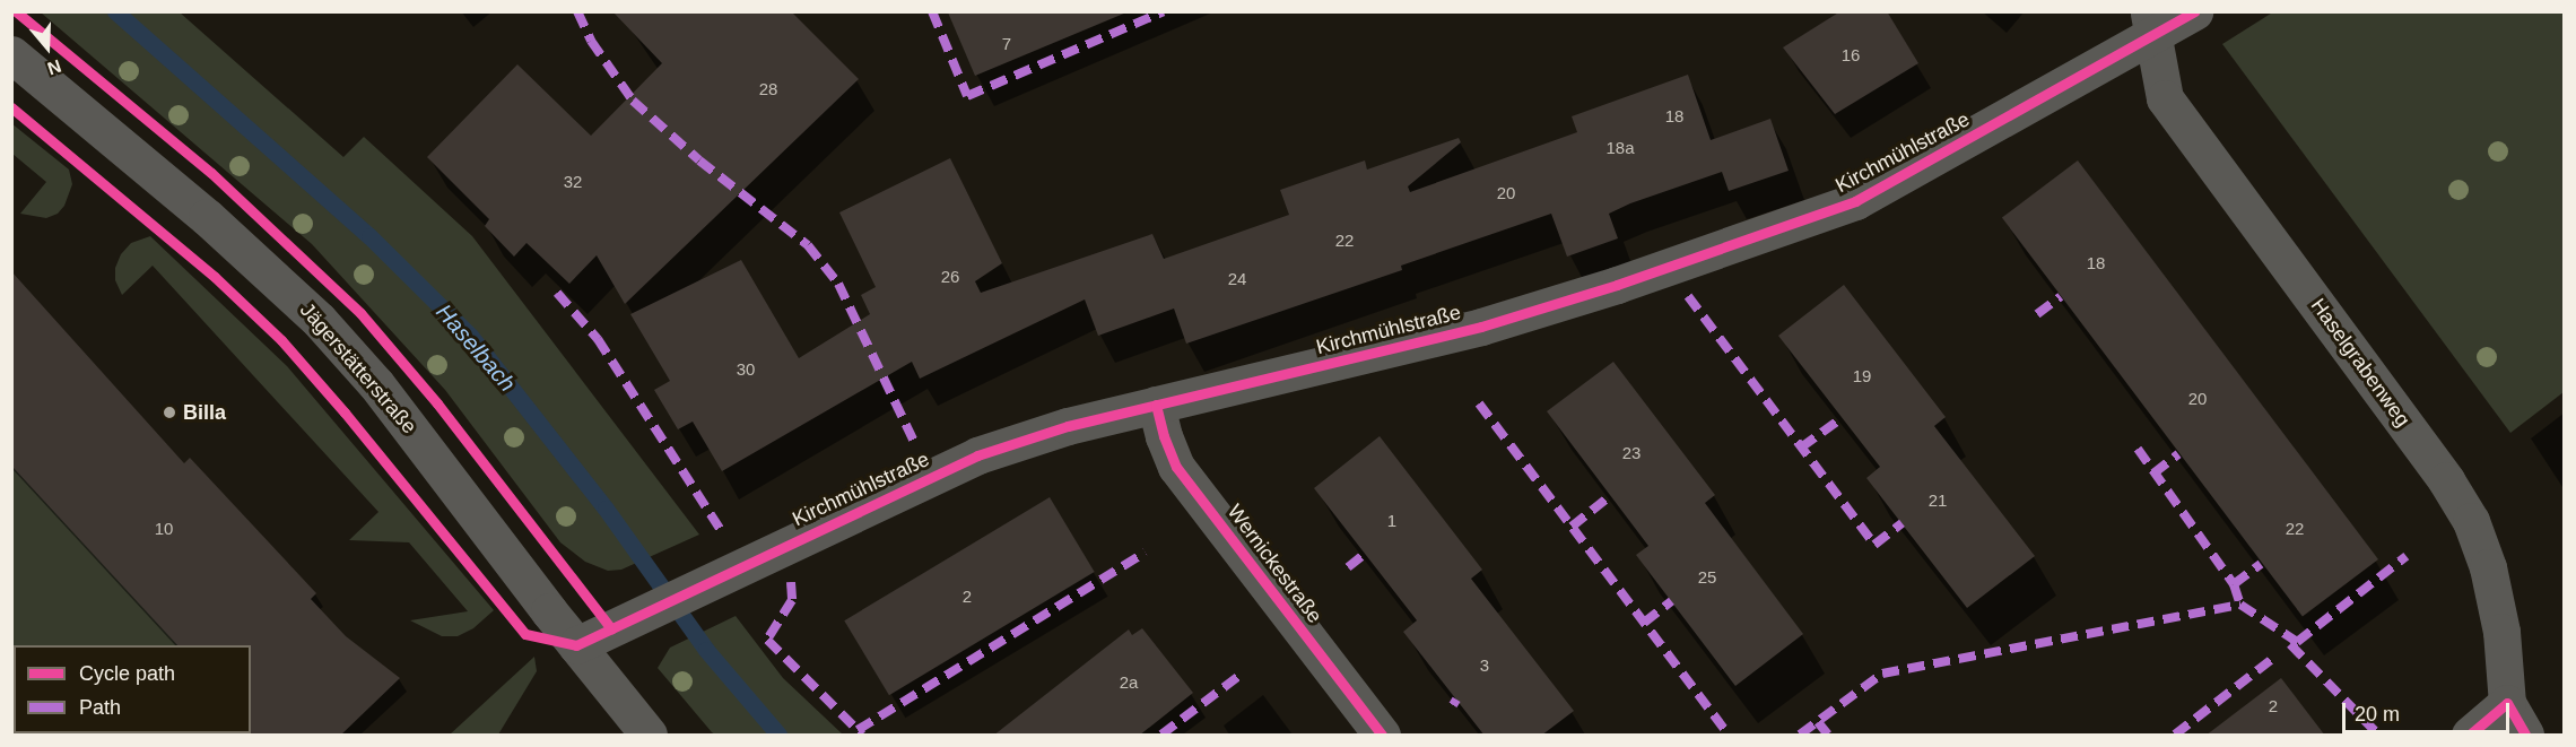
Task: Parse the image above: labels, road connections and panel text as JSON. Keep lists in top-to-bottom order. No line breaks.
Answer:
{"streets":{"street":["Kirchmühlstraße","Haselgrabenweg","Jägerstätterstraße","Wernickestraße"]},"crossings":[["Kirchmühlstraße","Haselgrabenweg"],["Kirchmühlstraße","Jägerstätterstraße"],["Kirchmühlstraße","Wernickestraße"]],"water":["Haselbach"],"places":["Billa"],"house_numbers":["7","16","28","18","18a","32","20","22","18","26","24","30","19","20","23","21","1","10","22","25","2","3","2a","2"],"legend":["Cycle path","Path"],"scale_bar":"20 m","north":"bottom"}
